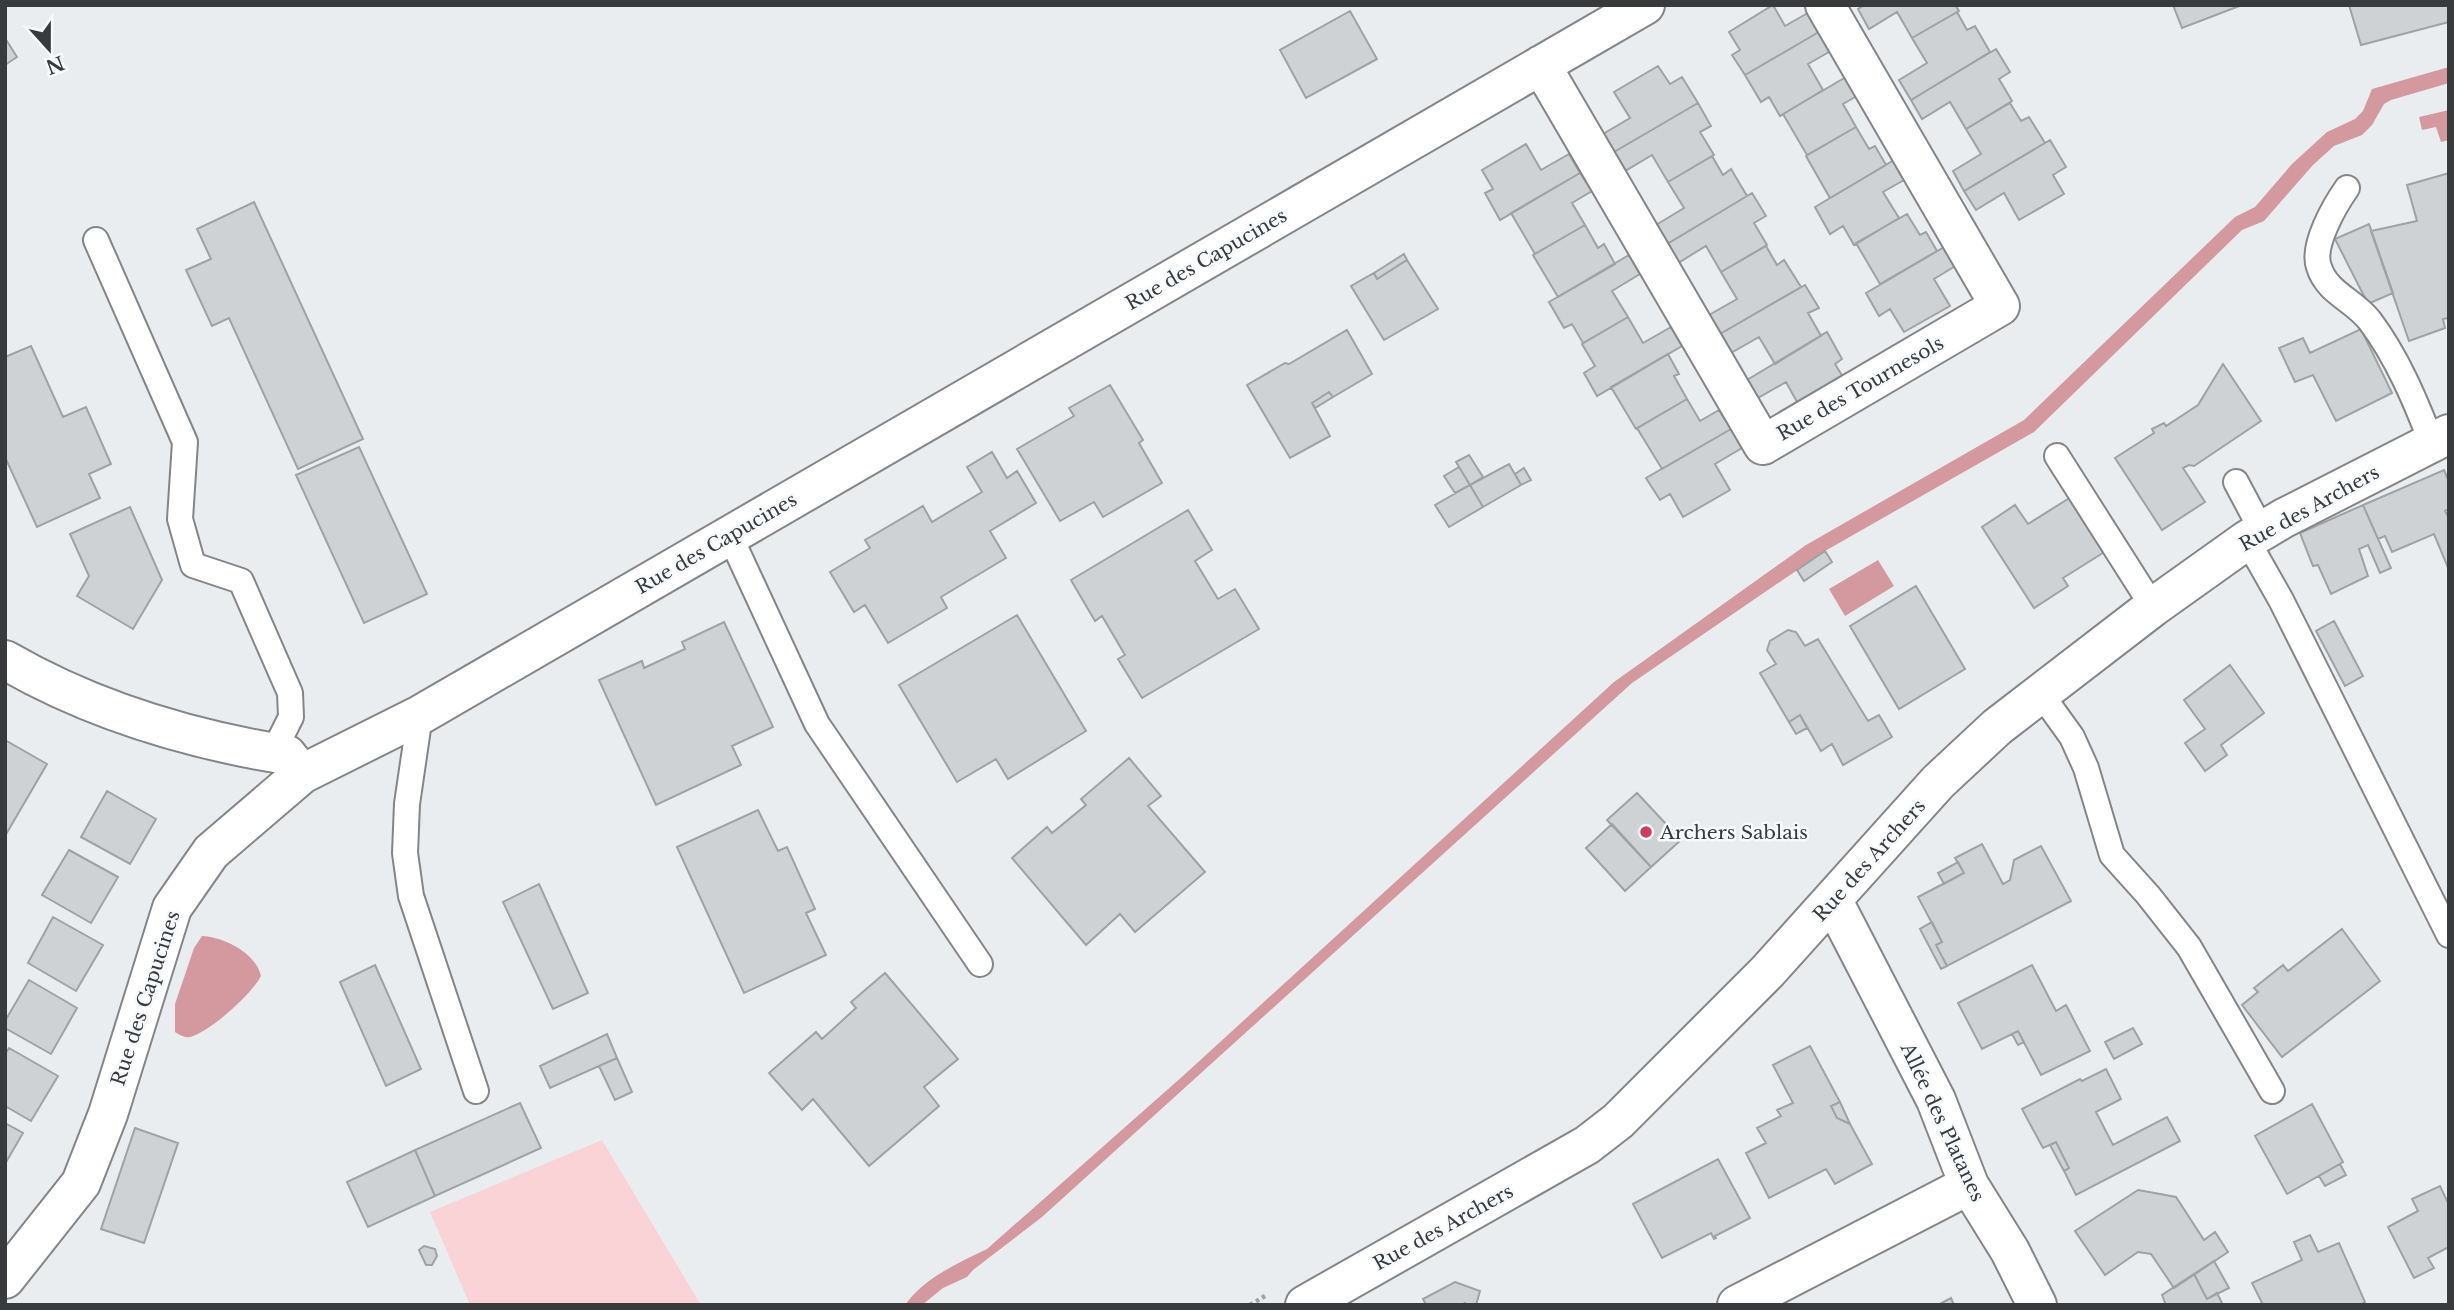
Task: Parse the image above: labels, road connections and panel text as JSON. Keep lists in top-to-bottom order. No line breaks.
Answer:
{"streets":{"street":["Rue des Capucines","Rue des Tournesols","Rue des Archers","Allée des Platanes"]},"crossings":[["Rue des Capucines","Rue des Tournesols"],["Rue des Archers","Allée des Platanes"]],"places":["Archers Sablais"],"north":"bottom"}
